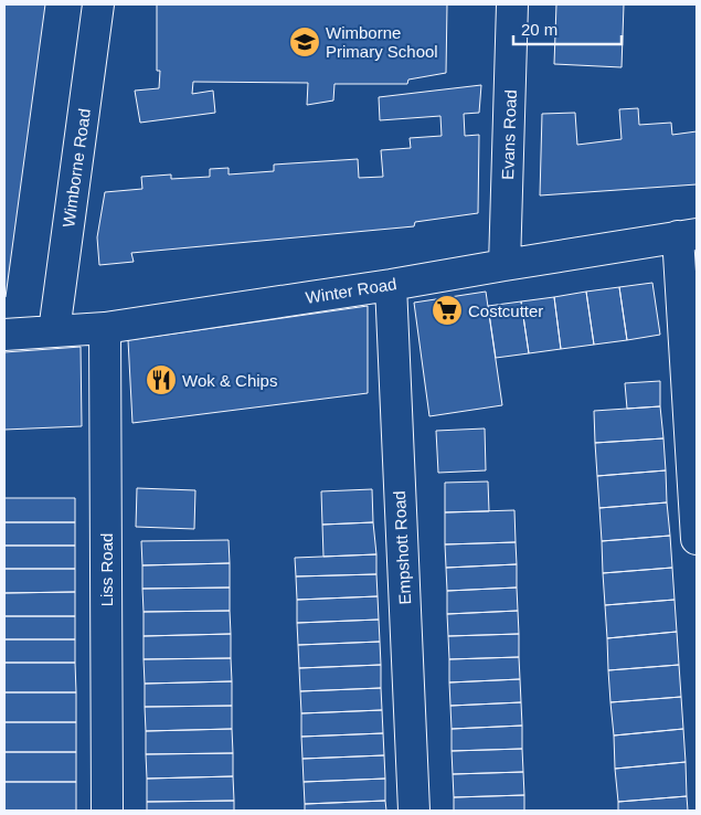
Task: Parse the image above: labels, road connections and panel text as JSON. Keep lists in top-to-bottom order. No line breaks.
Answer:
{"streets":{"street":["Evans Road","Wimborne Road","Winter Road","Empshott Road","Liss Road"]},"crossings":[["Evans Road","Winter Road"],["Wimborne Road","Winter Road"],["Winter Road","Empshott Road"],["Winter Road","Liss Road"]],"places":{"school or university":["Wimborne Primary School"],"supermarket":["Costcutter"],"restaurant":["Wok & Chips"]},"scale_bar":"20 m"}
